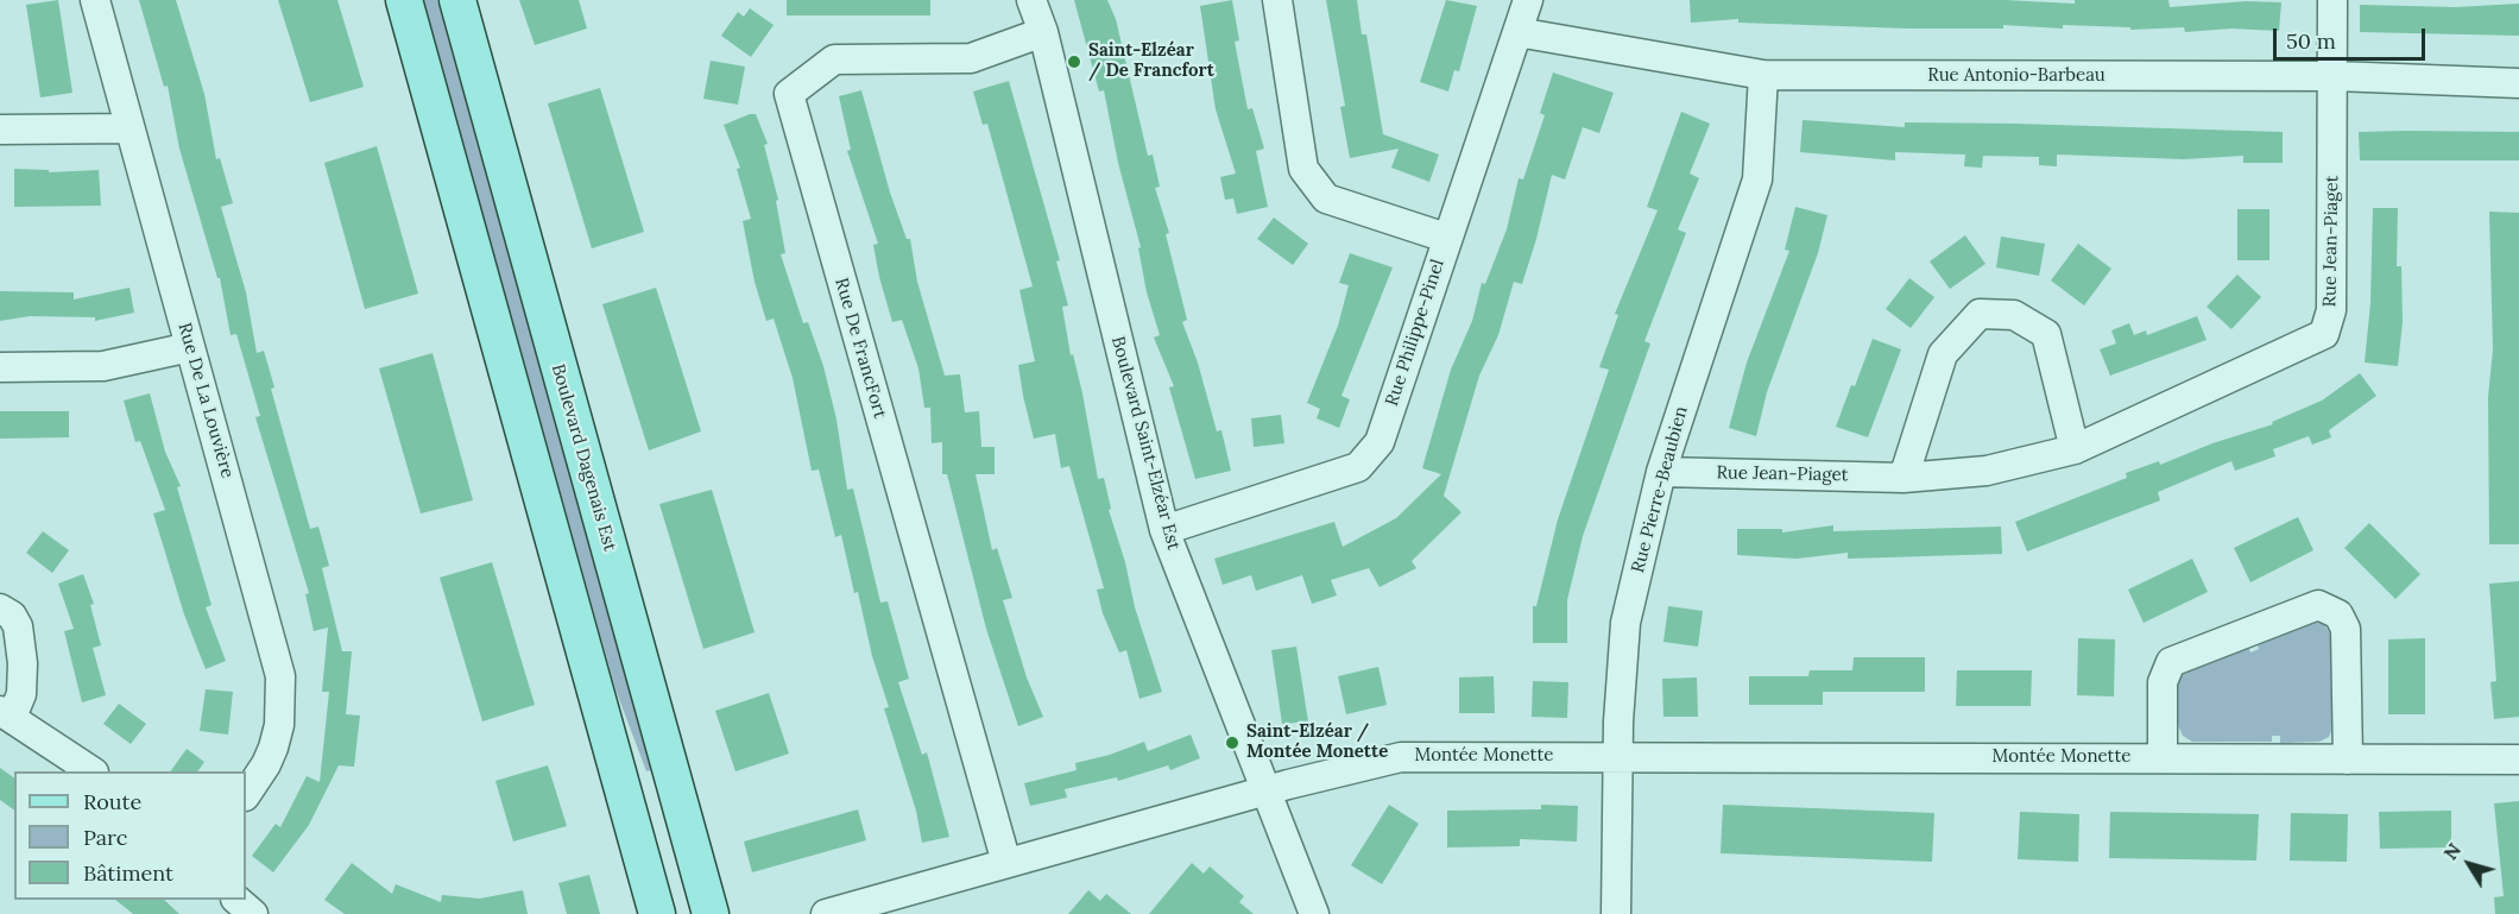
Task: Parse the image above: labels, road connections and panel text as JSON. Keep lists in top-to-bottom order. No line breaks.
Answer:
{"streets":{"main road":["Boulevard Dagenais Est"],"street":["Rue Antonio-Barbeau","Rue Jean-Piaget","Rue Philippe-Pinel","Rue De FrancFort","Rue De La Louvière","Boulevard Saint-Elzéar Est","Rue Pierre-Beaubien","Montée Monette"]},"crossings":[["Rue Antonio-Barbeau","Rue Jean-Piaget"],["Rue Antonio-Barbeau","Rue Philippe-Pinel"],["Rue Antonio-Barbeau","Rue Pierre-Beaubien"],["Rue Jean-Piaget","Rue Pierre-Beaubien"],["Rue Philippe-Pinel","Boulevard Saint-Elzéar Est"],["Rue De FrancFort","Boulevard Saint-Elzéar Est"],["Rue De FrancFort","Montée Monette"],["Boulevard Saint-Elzéar Est","Montée Monette"],["Rue Pierre-Beaubien","Montée Monette"]],"places":["Saint-Elzéar / De Francfort","Saint-Elzéar / Montée Monette"],"legend":["Route","Parc","Bâtiment"],"scale_bar":"50 m","north":"top left"}
